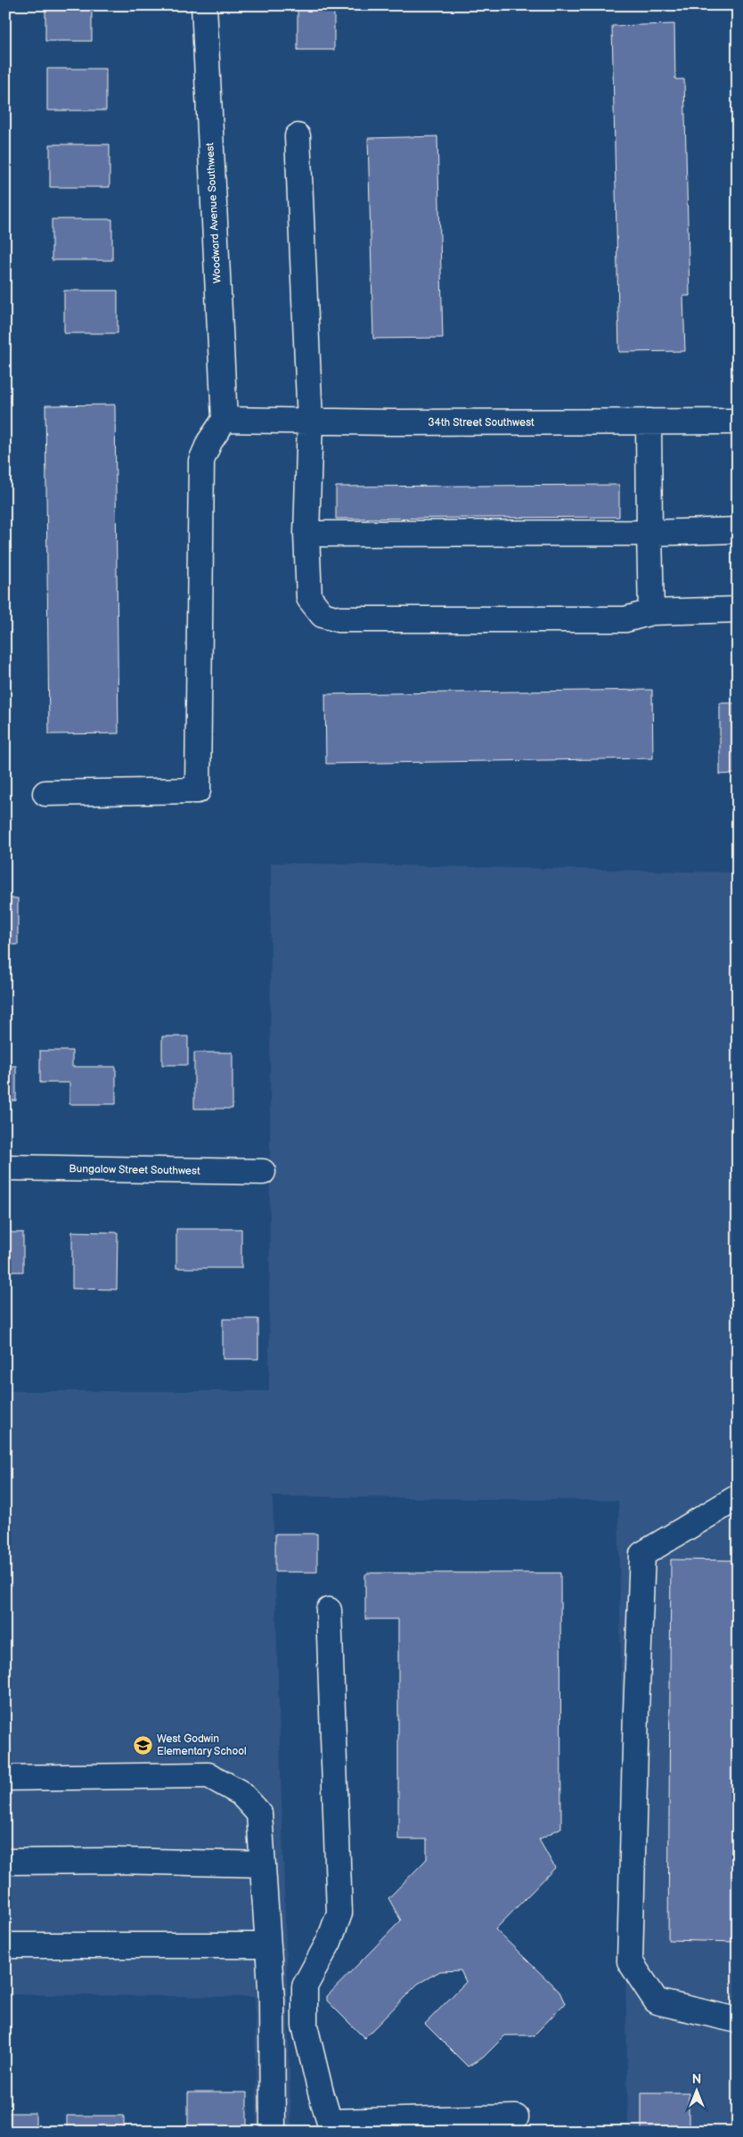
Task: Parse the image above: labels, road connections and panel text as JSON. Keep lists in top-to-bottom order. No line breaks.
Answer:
{"streets":{"street":["Woodward Avenue Southwest","34th Street Southwest","Bungalow Street Southwest"]},"crossings":[["Woodward Avenue Southwest","34th Street Southwest"]],"places":{"school or university":["West Godwin Elementary School"]},"north":"top"}
